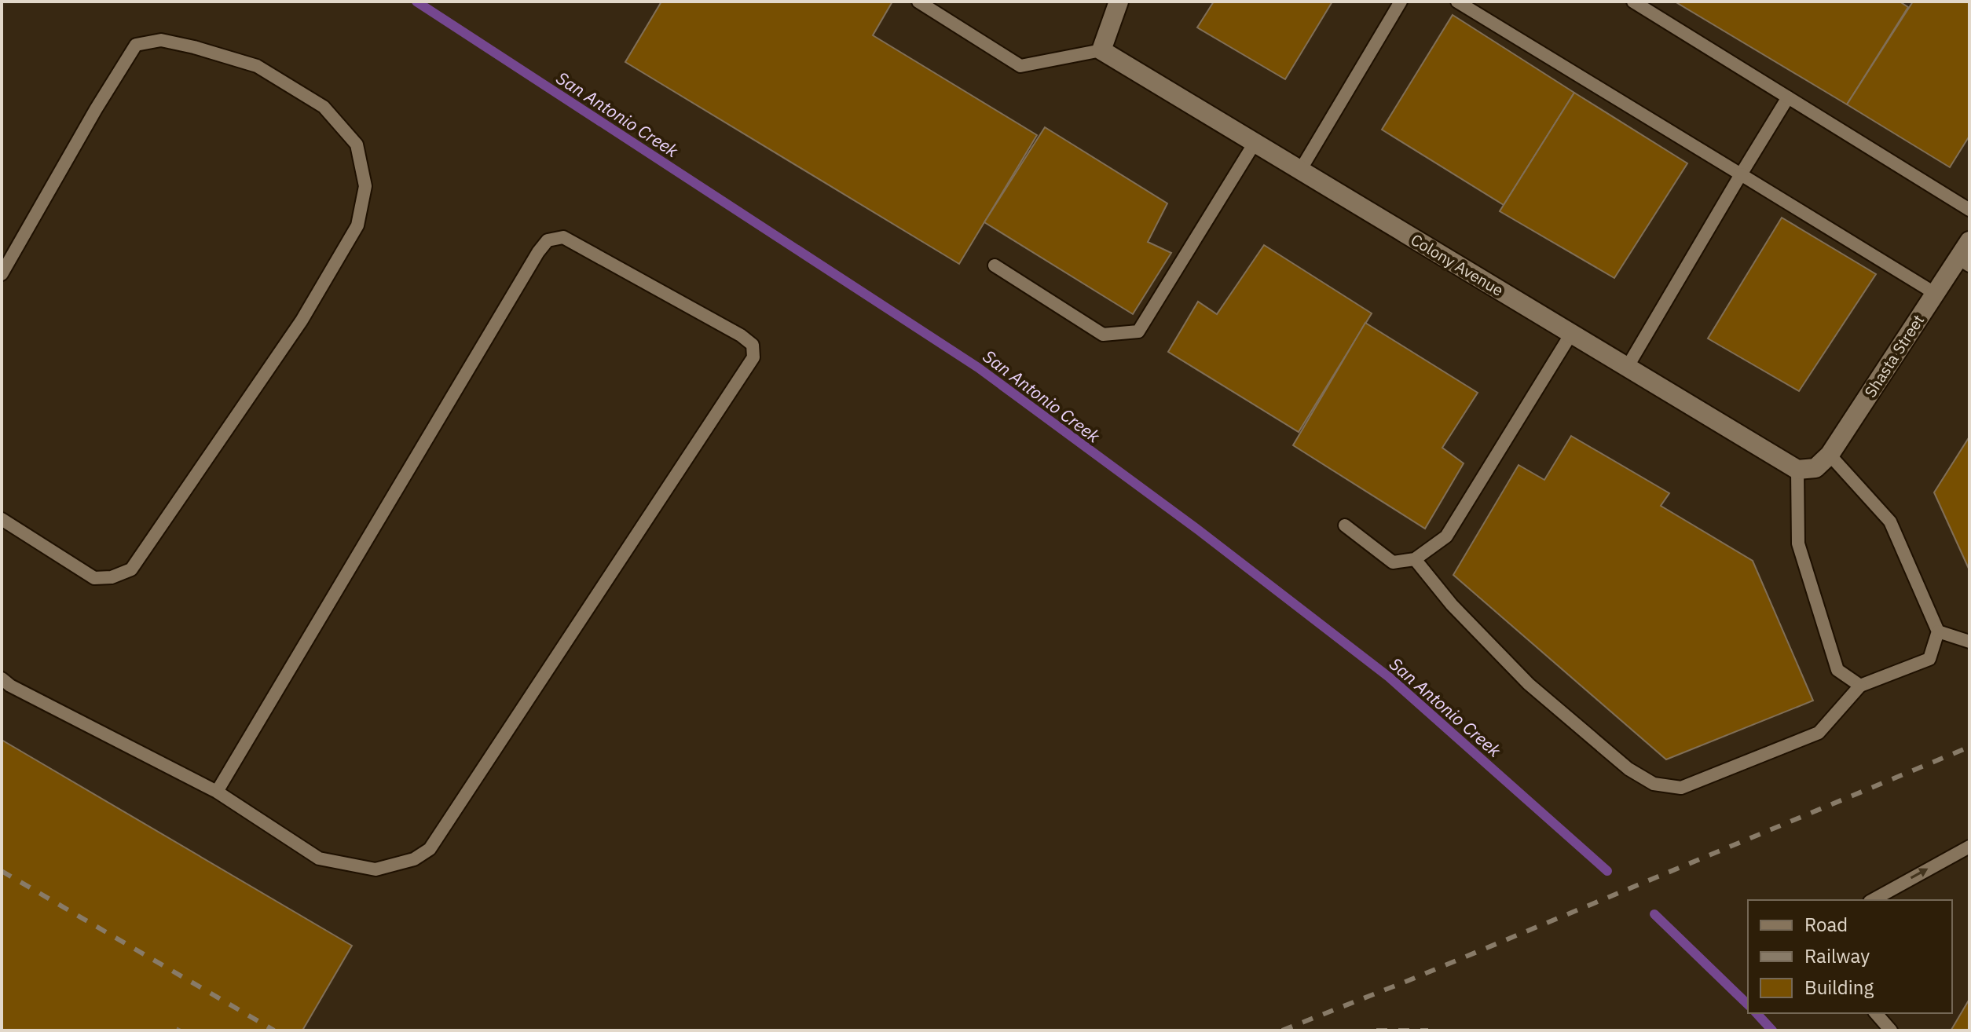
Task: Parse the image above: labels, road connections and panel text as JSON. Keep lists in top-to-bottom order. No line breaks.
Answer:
{"streets":{"street":["Colony Avenue","Shasta Street"]},"crossings":[["Colony Avenue","Shasta Street"]],"water":["San Antonio Creek"],"legend":["Road","Railway","Building"]}
